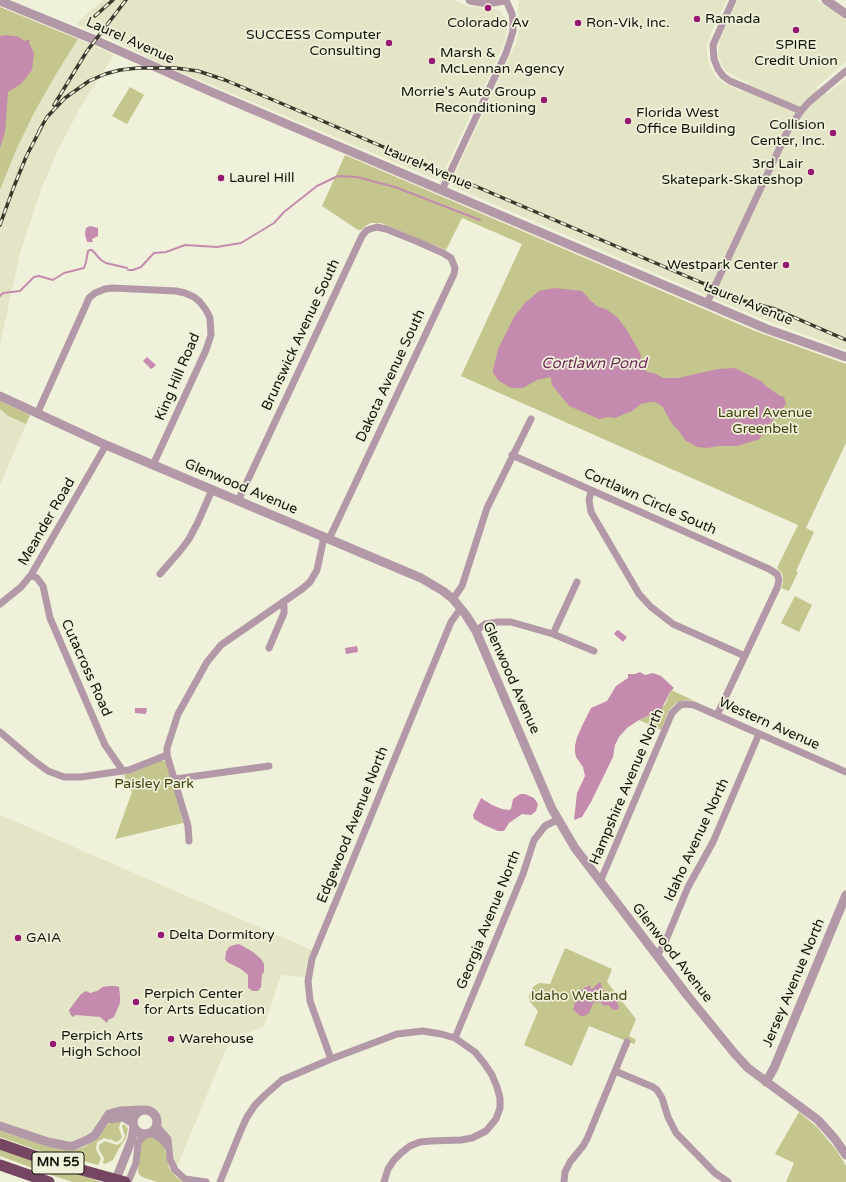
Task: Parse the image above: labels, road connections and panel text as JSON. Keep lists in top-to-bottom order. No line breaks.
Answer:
{"streets":{"highway":["MN 55"],"street":["Laurel Avenue","Brunswick Avenue South","Dakota Avenue South","King Hill Road","Glenwood Avenue","Cortlawn Circle South","Meander Road","Cutacross Road","Western Avenue","Hampshire Avenue North","Edgewood Avenue North","Idaho Avenue North","Georgia Avenue North","Jersey Avenue North"]},"crossings":[["Brunswick Avenue South","Dakota Avenue South"],["Brunswick Avenue South","Glenwood Avenue"],["Dakota Avenue South","Glenwood Avenue"],["King Hill Road","Glenwood Avenue"],["Glenwood Avenue","Meander Road"],["Glenwood Avenue","Hampshire Avenue North"],["Glenwood Avenue","Edgewood Avenue North"],["Glenwood Avenue","Idaho Avenue North"],["Glenwood Avenue","Georgia Avenue North"],["Glenwood Avenue","Jersey Avenue North"],["Meander Road","Cutacross Road"],["Western Avenue","Hampshire Avenue North"],["Western Avenue","Idaho Avenue North"]],"water":["Cortlawn Pond"],"parks":["Laurel Avenue Greenbelt","Paisley Park","Idaho Wetland"],"places":["Colorado Av","Ramada","Ron-Vik, Inc.","SPIRE Credit Union","SUCCESS Computer Consulting","Marsh & McLennan Agency","Morrie's Auto Group Reconditioning","Florida West Office Building","Collision Center, Inc.","3rd Lair Skatepark-Skateshop","Laurel Hill","Westpark Center","Delta Dormitory","GAIA","Perpich Center for Arts Education","Warehouse","Perpich Arts High School"]}
